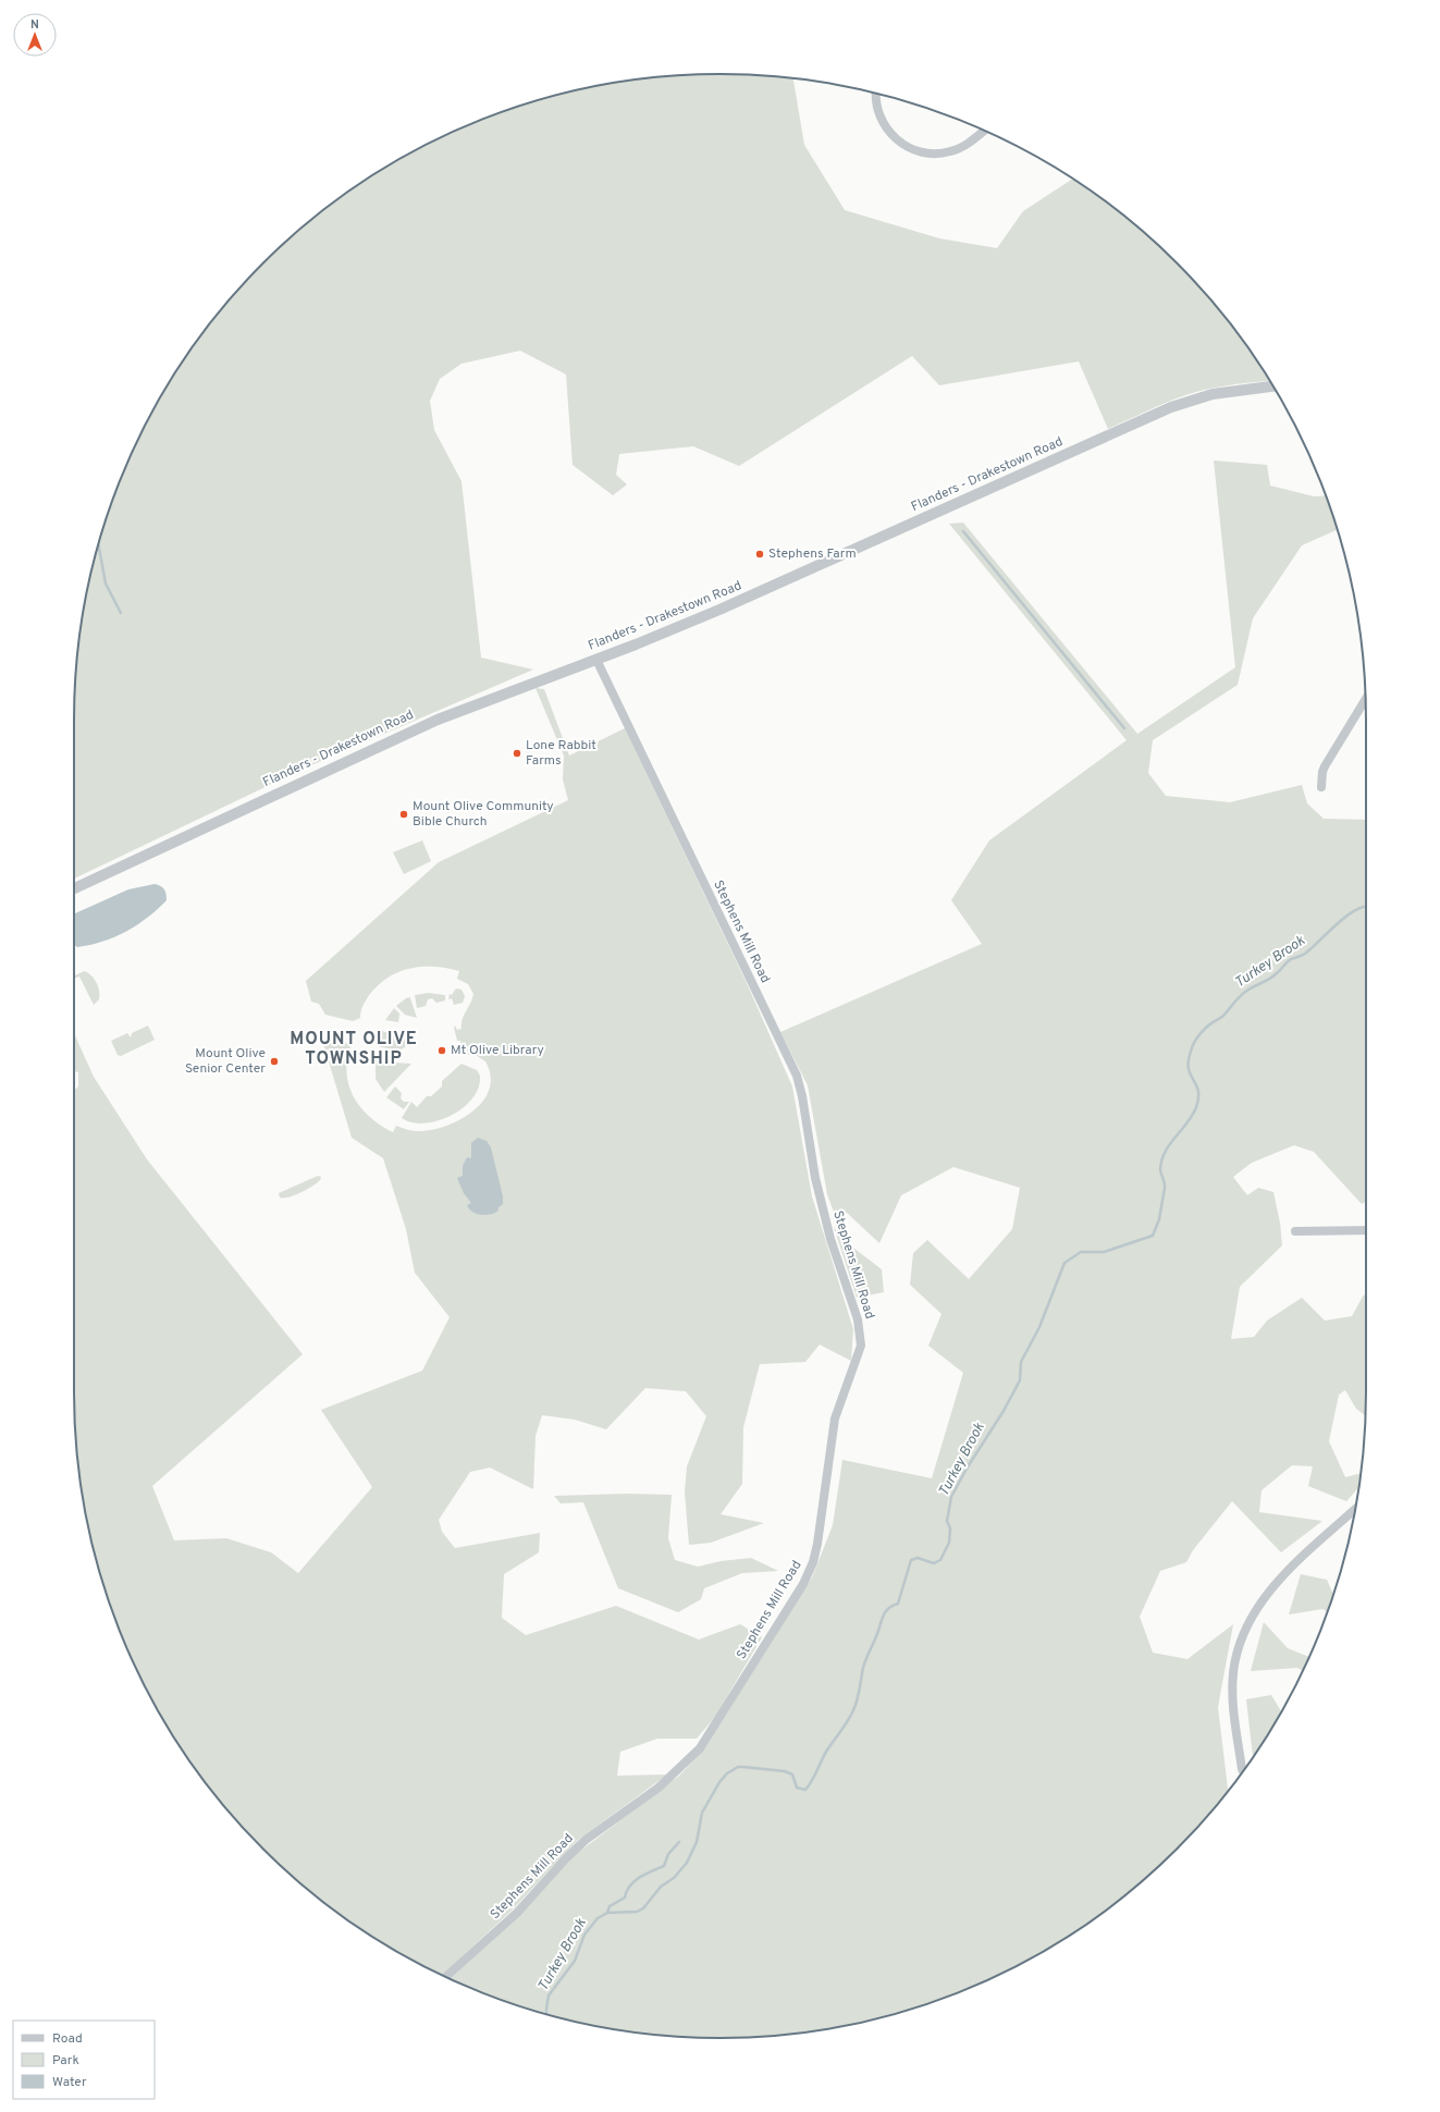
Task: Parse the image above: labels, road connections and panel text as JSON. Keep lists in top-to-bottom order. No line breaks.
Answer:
{"streets":{"street":["Flanders - Drakestown Road","Stephens Mill Road"]},"crossings":[["Flanders - Drakestown Road","Stephens Mill Road"]],"districts":["MOUNT OLIVE TOWNSHIP"],"water":["Turkey Brook"],"places":["Stephens Farm","Lone Rabbit Farms","Mount Olive Community Bible Church","Mt Olive Library","Mount Olive Senior Center"],"legend":["Road","Park","Water"],"north":"top"}
